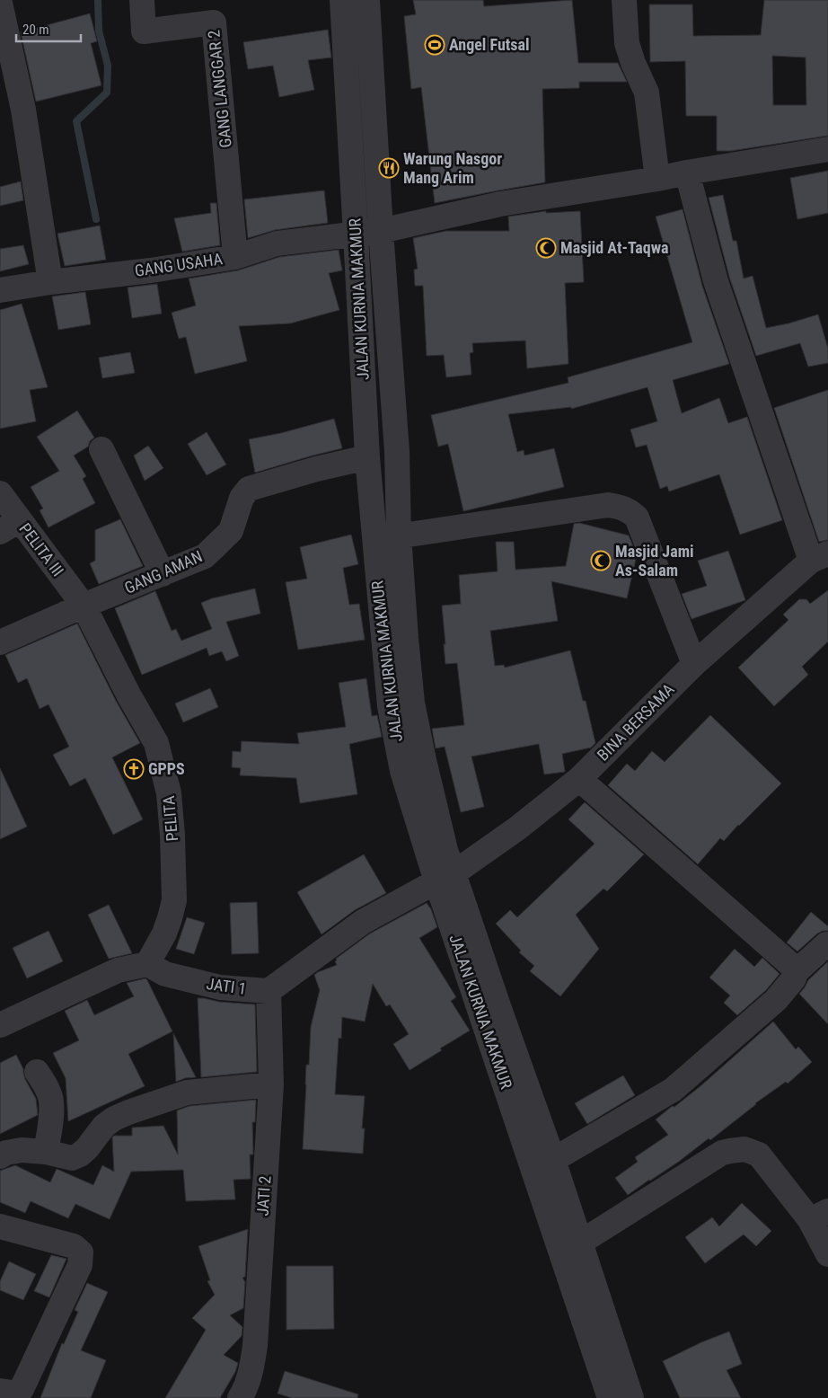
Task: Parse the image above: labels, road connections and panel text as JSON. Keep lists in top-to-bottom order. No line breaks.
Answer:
{"streets":{"street":["GANG LANGGAR 2","GANG USAHA","JALAN KURNIA MAKMUR","PELITA III","GANG AMAN","BINA BERSAMA","PELITA","JATI 1","JATI 2"]},"crossings":[["GANG LANGGAR 2","GANG USAHA"],["GANG USAHA","JALAN KURNIA MAKMUR"],["JALAN KURNIA MAKMUR","GANG AMAN"],["JALAN KURNIA MAKMUR","BINA BERSAMA"],["JALAN KURNIA MAKMUR","JATI 1"],["PELITA III","GANG AMAN"],["PELITA III","PELITA"],["GANG AMAN","PELITA"],["BINA BERSAMA","JATI 1"],["PELITA","JATI 1"],["JATI 1","JATI 2"]],"places":{"sports":["Angel Futsal"],"restaurant":["Warung Nasgor Mang Arim"],"mosque":["Masjid At-Taqwa","Masjid Jami As-Salam"],"church":["GPPS"]},"scale_bar":"20 m"}
